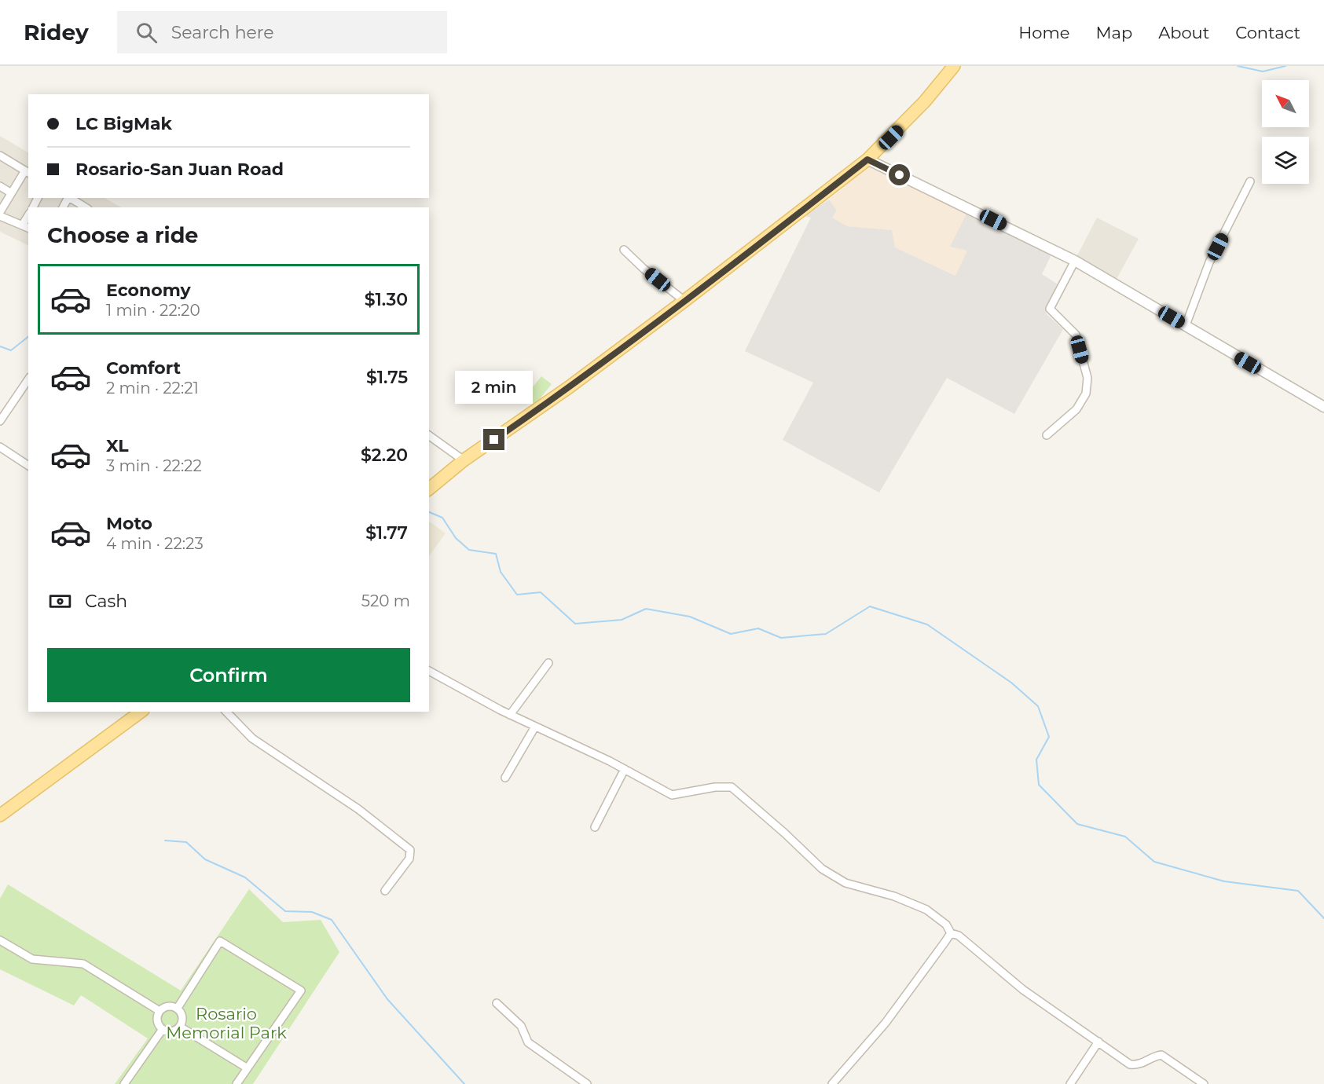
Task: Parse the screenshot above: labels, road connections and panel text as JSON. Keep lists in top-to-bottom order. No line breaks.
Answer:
{"parks":["Rosario Memorial Park"],"north":"top left","page":{"header":"Ridey","search":"Search here","nav":["Home","Map","About","Contact"],"banner":["LC BigMak","Rosario-San Juan Road"],"heading":"Choose a ride","list":[{"name":"Economy","note":"1 min · 22:20","value":"$1.30"},{"name":"Comfort","note":"2 min · 22:21","value":"$1.75"},{"name":"XL","note":"3 min · 22:22","value":"$2.20"},{"name":"Moto","note":"4 min · 22:23","value":"$1.77"}],"bubble":"2 min","pay":["Cash","520 m"],"buttons":"Confirm"}}
